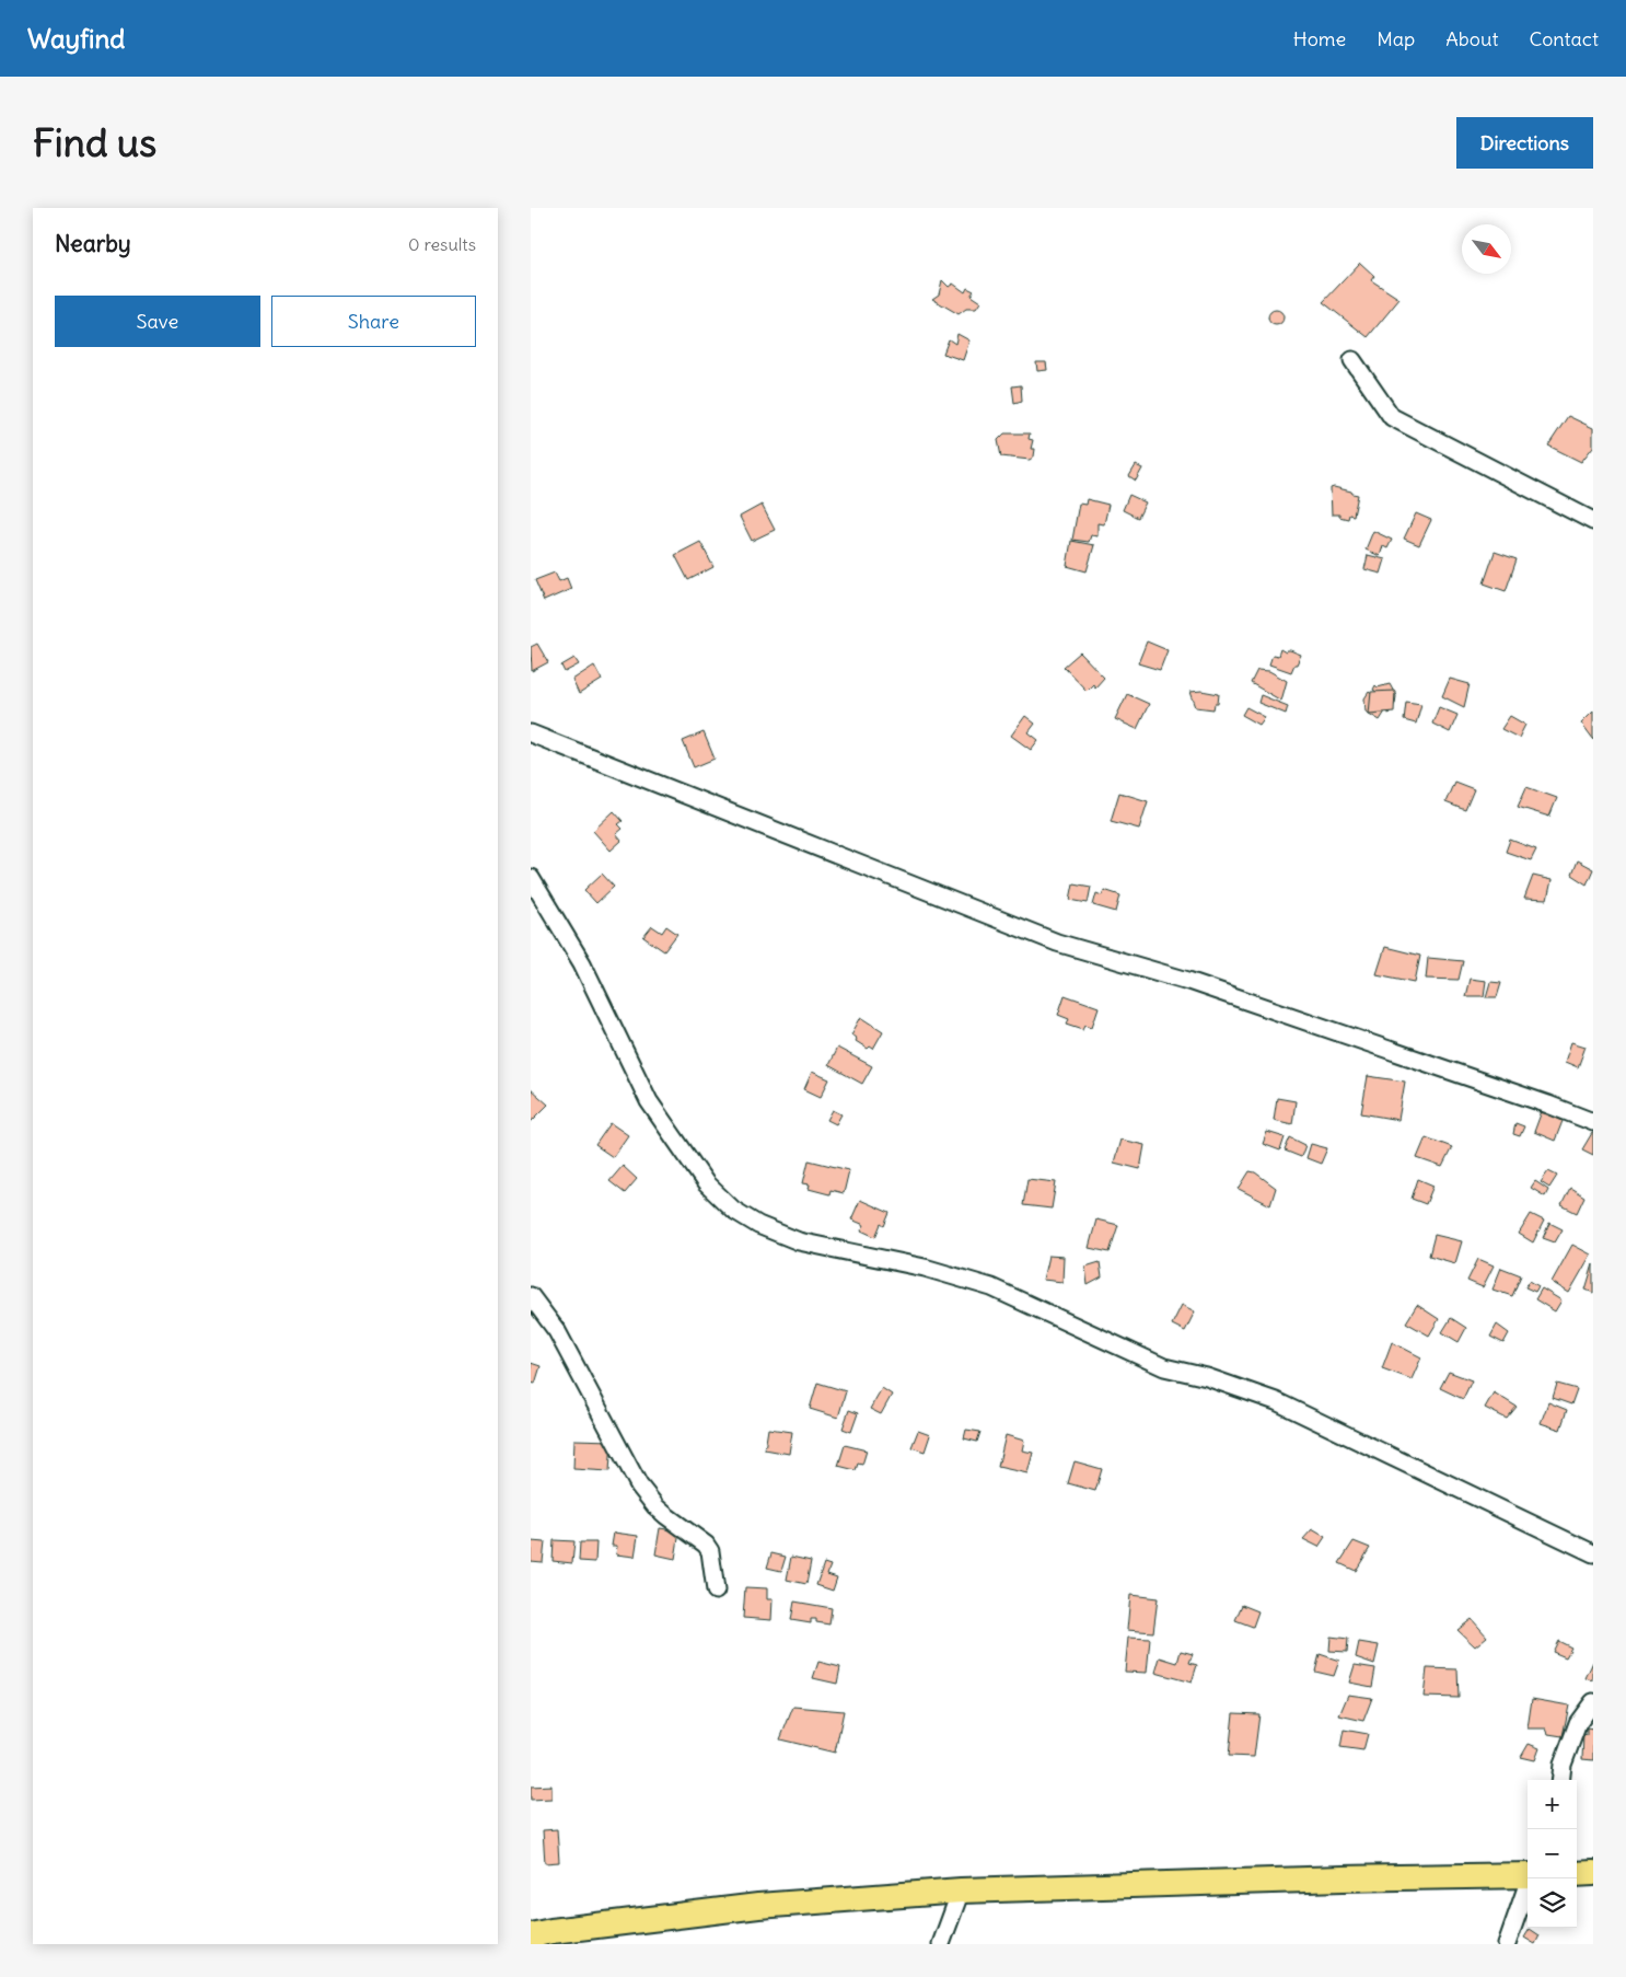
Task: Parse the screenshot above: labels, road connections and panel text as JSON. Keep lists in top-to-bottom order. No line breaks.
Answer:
{"north":"bottom right","page":{"header":"Wayfind","nav":["Home","Map","About","Contact"],"buttons":["Directions",["Save","Share"]],"title":"Find us","heading":["Nearby","0 results"],"map_buttons":["+","−"]}}
